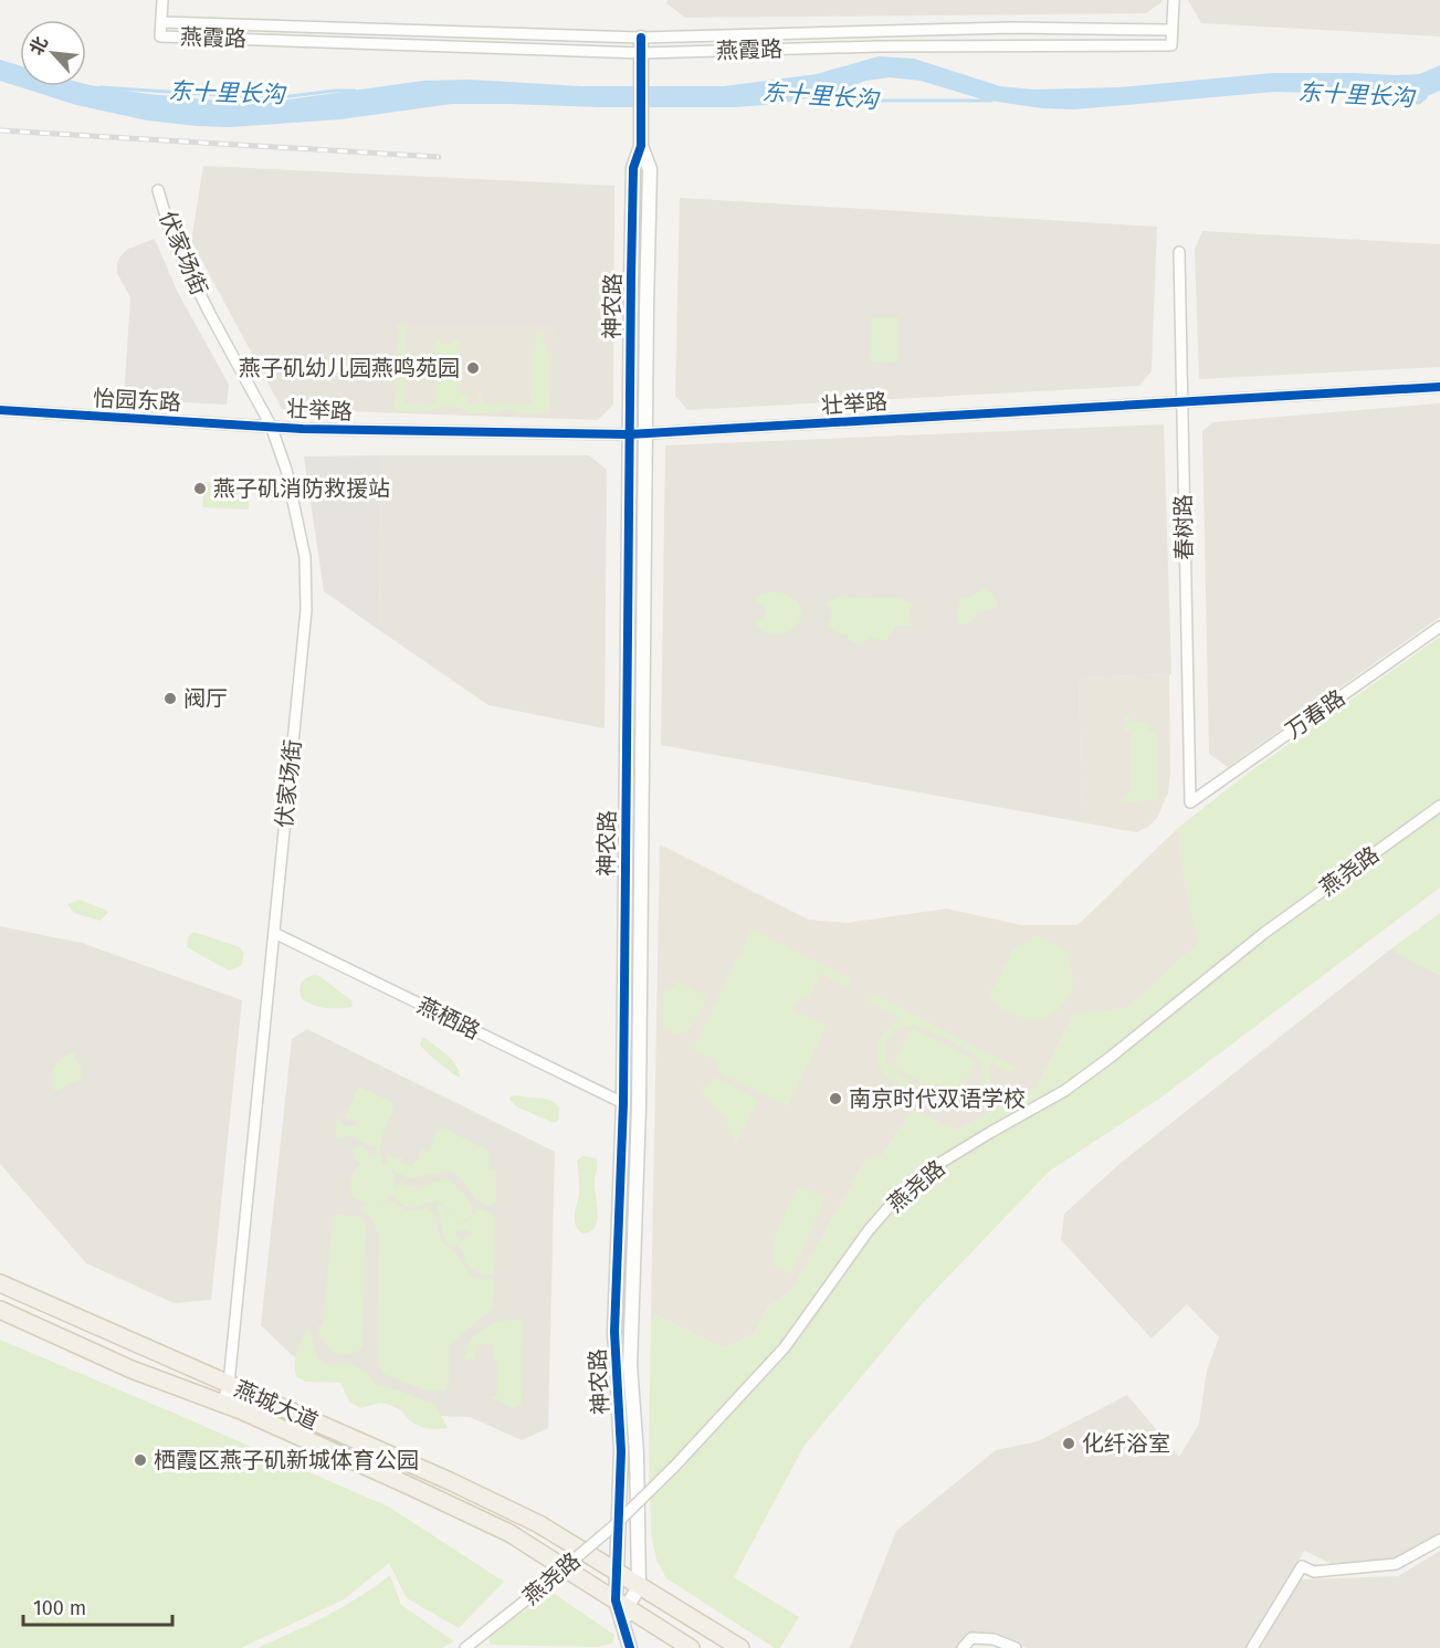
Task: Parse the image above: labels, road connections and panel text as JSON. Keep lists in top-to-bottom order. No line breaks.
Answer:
{"streets":{"main road":["燕城大道"],"street":["燕霞路","伏家场街","神农路","怡园东路","壮举路","春树路","万春路","燕尧路","燕栖路"]},"crossings":[["燕霞路","神农路"],["伏家场街","怡园东路"],["伏家场街","壮举路"],["伏家场街","燕栖路"],["伏家场街","燕城大道"],["神农路","壮举路"],["神农路","燕栖路"],["神农路","燕城大道"],["怡园东路","壮举路"],["壮举路","春树路"],["春树路","万春路"]],"water":["东十里长沟"],"places":["燕子矶幼儿园燕鸣苑园","燕子矶消防救援站","阀厅","南京时代双语学校","化纤浴室","栖霞区燕子矶新城体育公园"],"scale_bar":"100 m","north":"top left"}
